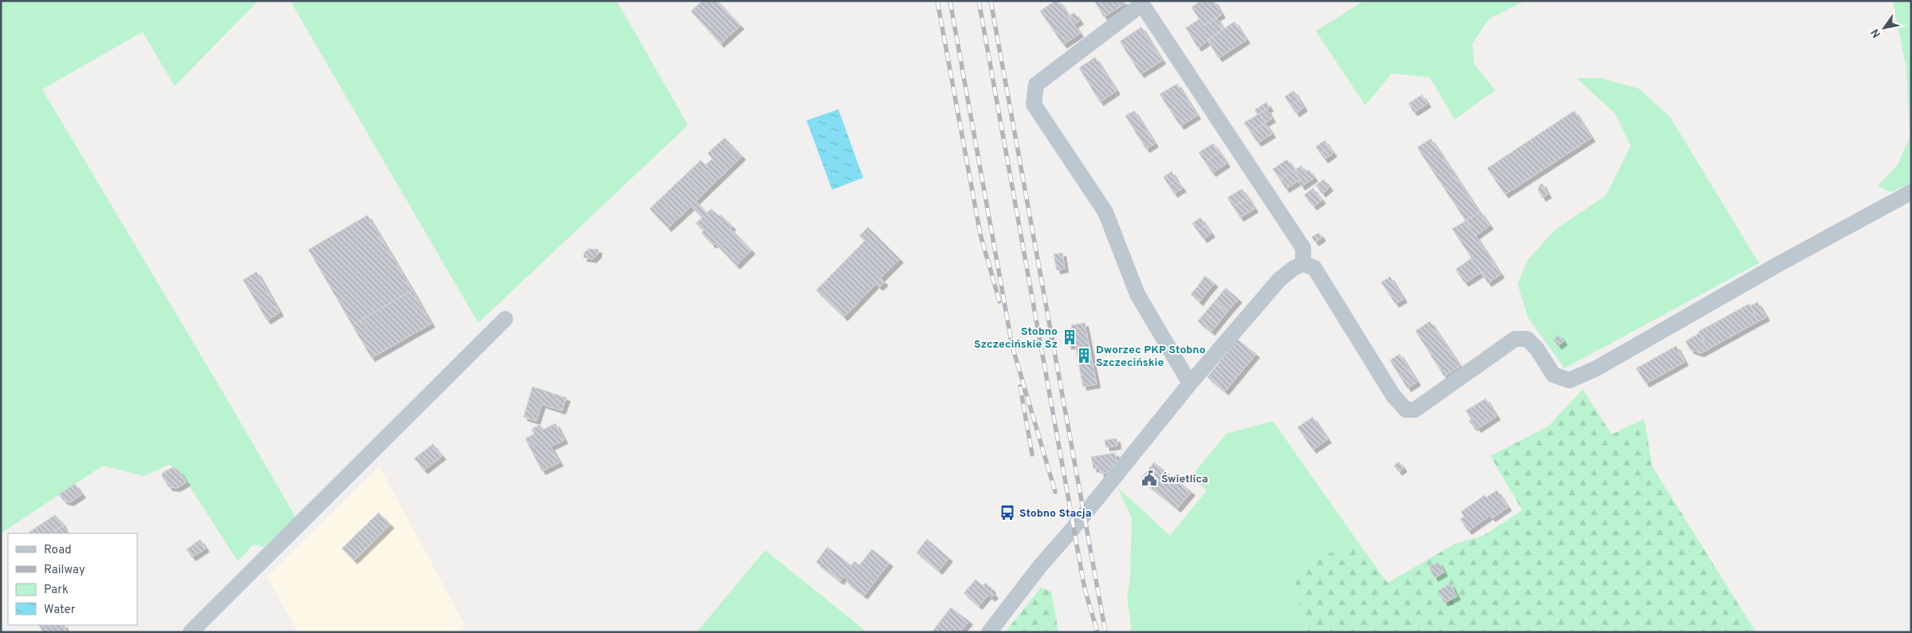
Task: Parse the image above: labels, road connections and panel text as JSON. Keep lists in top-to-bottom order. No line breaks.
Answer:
{"places":{"building":["Stobno Szczecińskie Sz","Dworzec PKP Stobno Szczecińskie"],"public building":["Świetlica"],"bus stop":["Stobno Stacja"]},"legend":["Road","Railway","Park","Water"],"north":"bottom left"}
